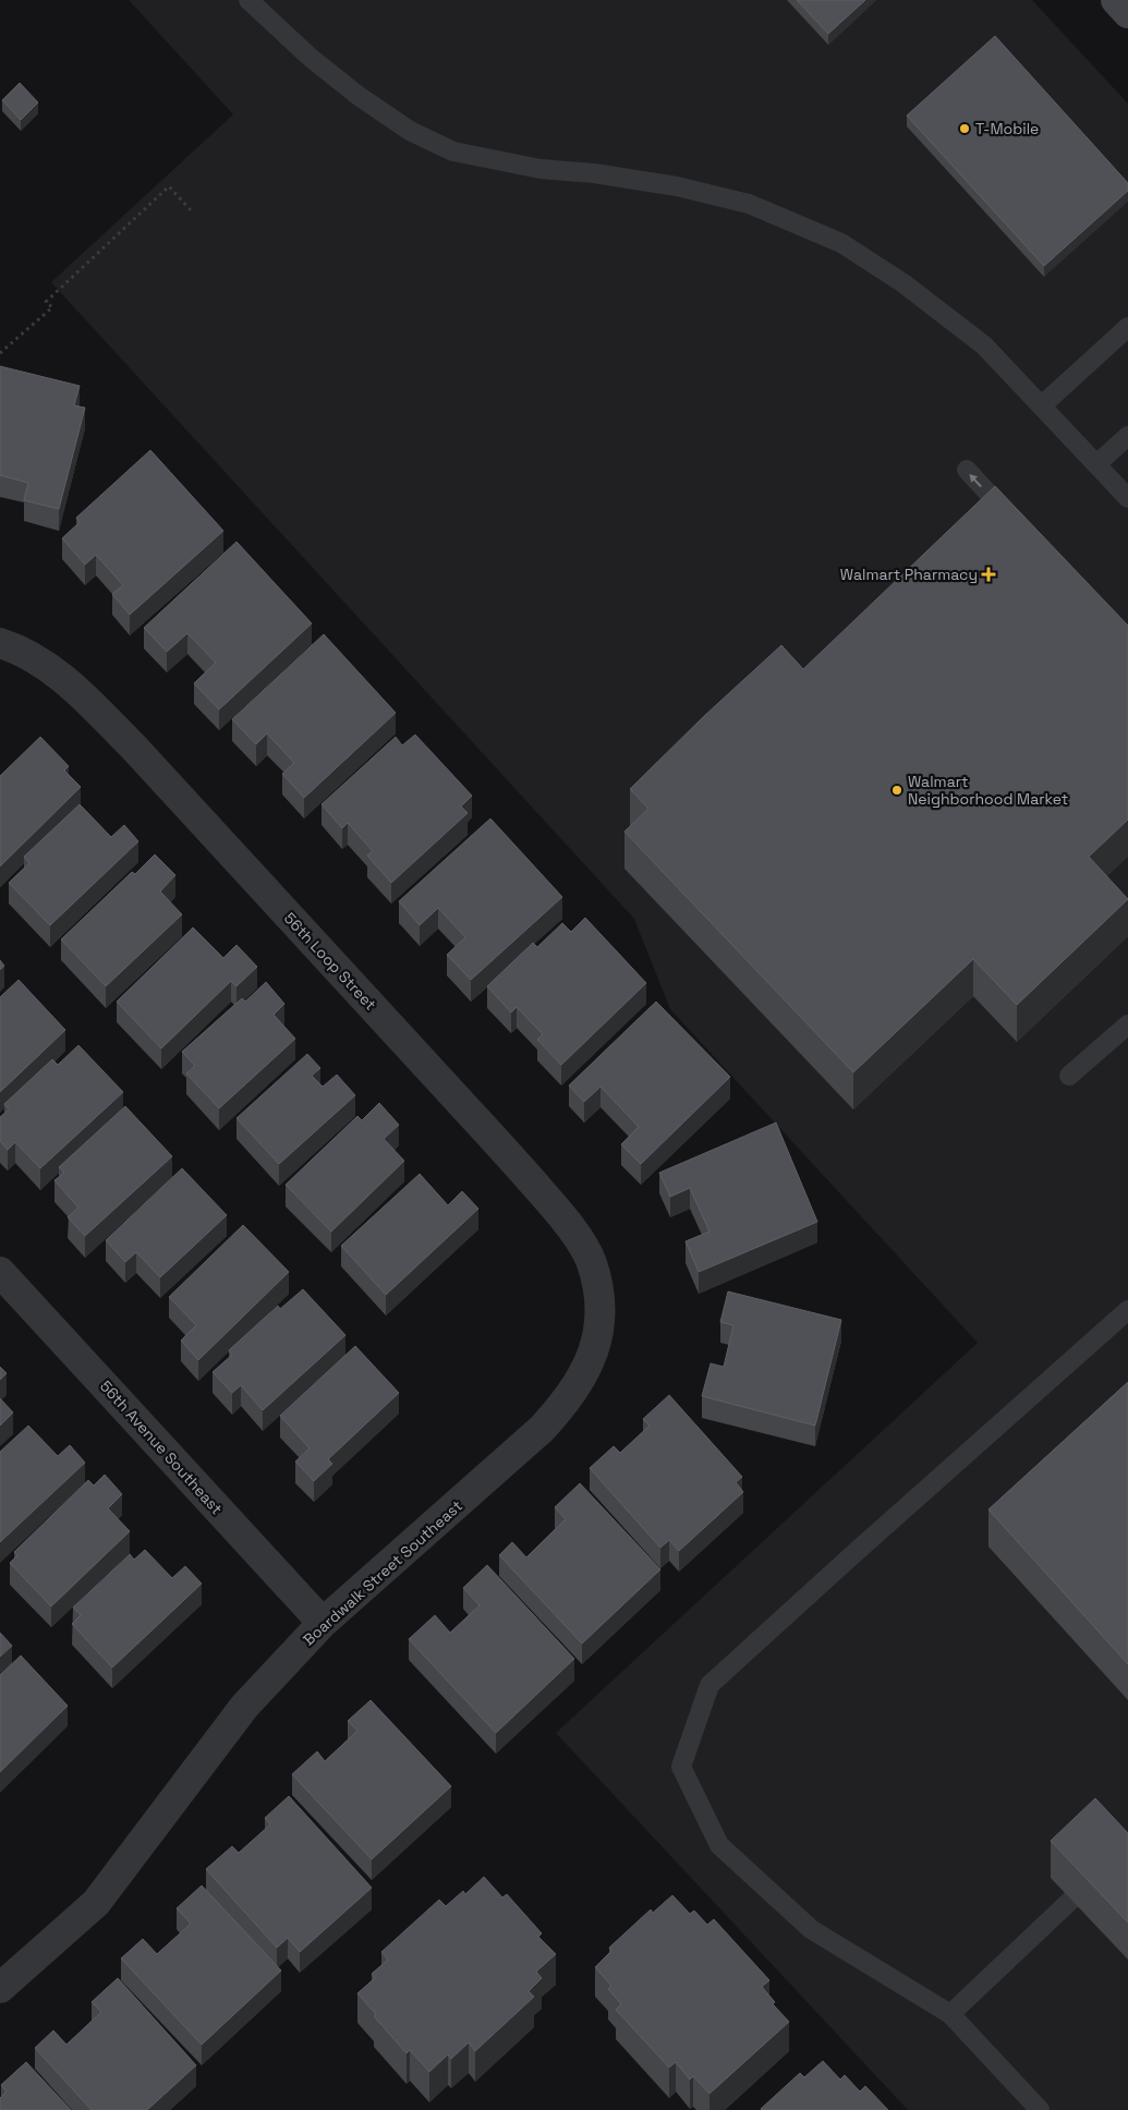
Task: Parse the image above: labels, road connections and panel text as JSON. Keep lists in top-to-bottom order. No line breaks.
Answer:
{"streets":{"street":["56th Loop Street","56th Avenue Southeast","Boardwalk Street Southeast"]},"crossings":[["56th Loop Street","Boardwalk Street Southeast"],["56th Avenue Southeast","Boardwalk Street Southeast"]],"places":{"other":["T-Mobile","Walmart Neighborhood Market"],"health":["Walmart Pharmacy"]}}
